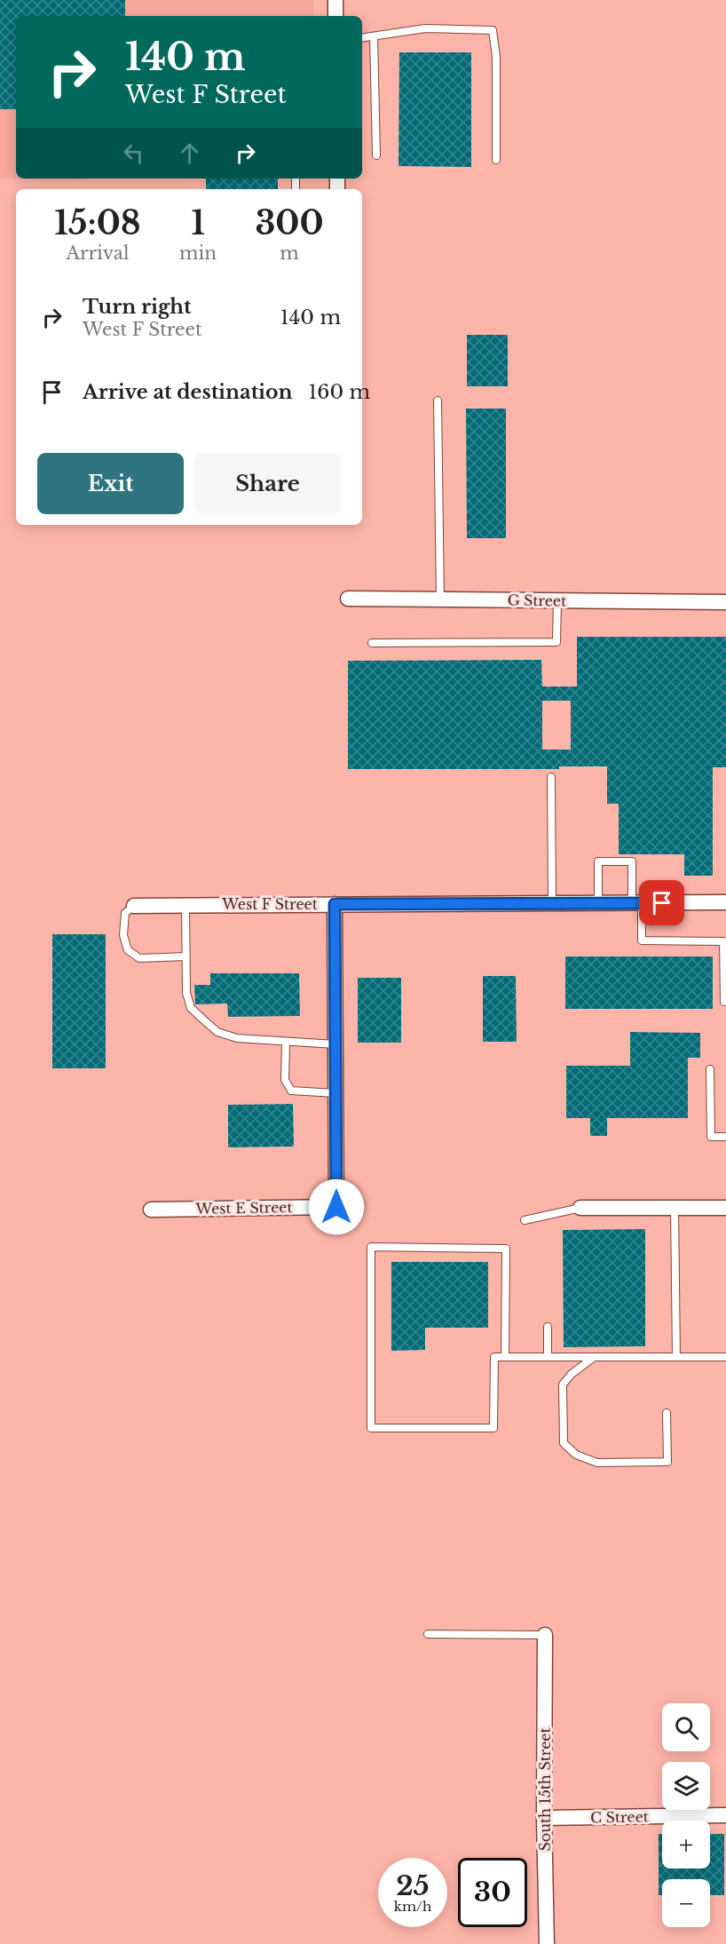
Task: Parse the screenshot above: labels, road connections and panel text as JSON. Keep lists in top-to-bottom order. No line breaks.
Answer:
{"streets":{"street":["G Street","West F Street","West E Street","South 15th Street","C Street"]},"crossings":[["South 15th Street","C Street"]],"page":{"turn":["140 m","West F Street"],"eta":["15:08","Arrival","1","min","300","m"],"list":[{"name":"Turn right","note":"West F Street","value":"140 m"},{"name":"Arrive at destination","value":"160 m"}],"buttons":["Exit","Share"],"map_buttons":["+","−"],"speed":"25 km/h","limit":"30"}}
